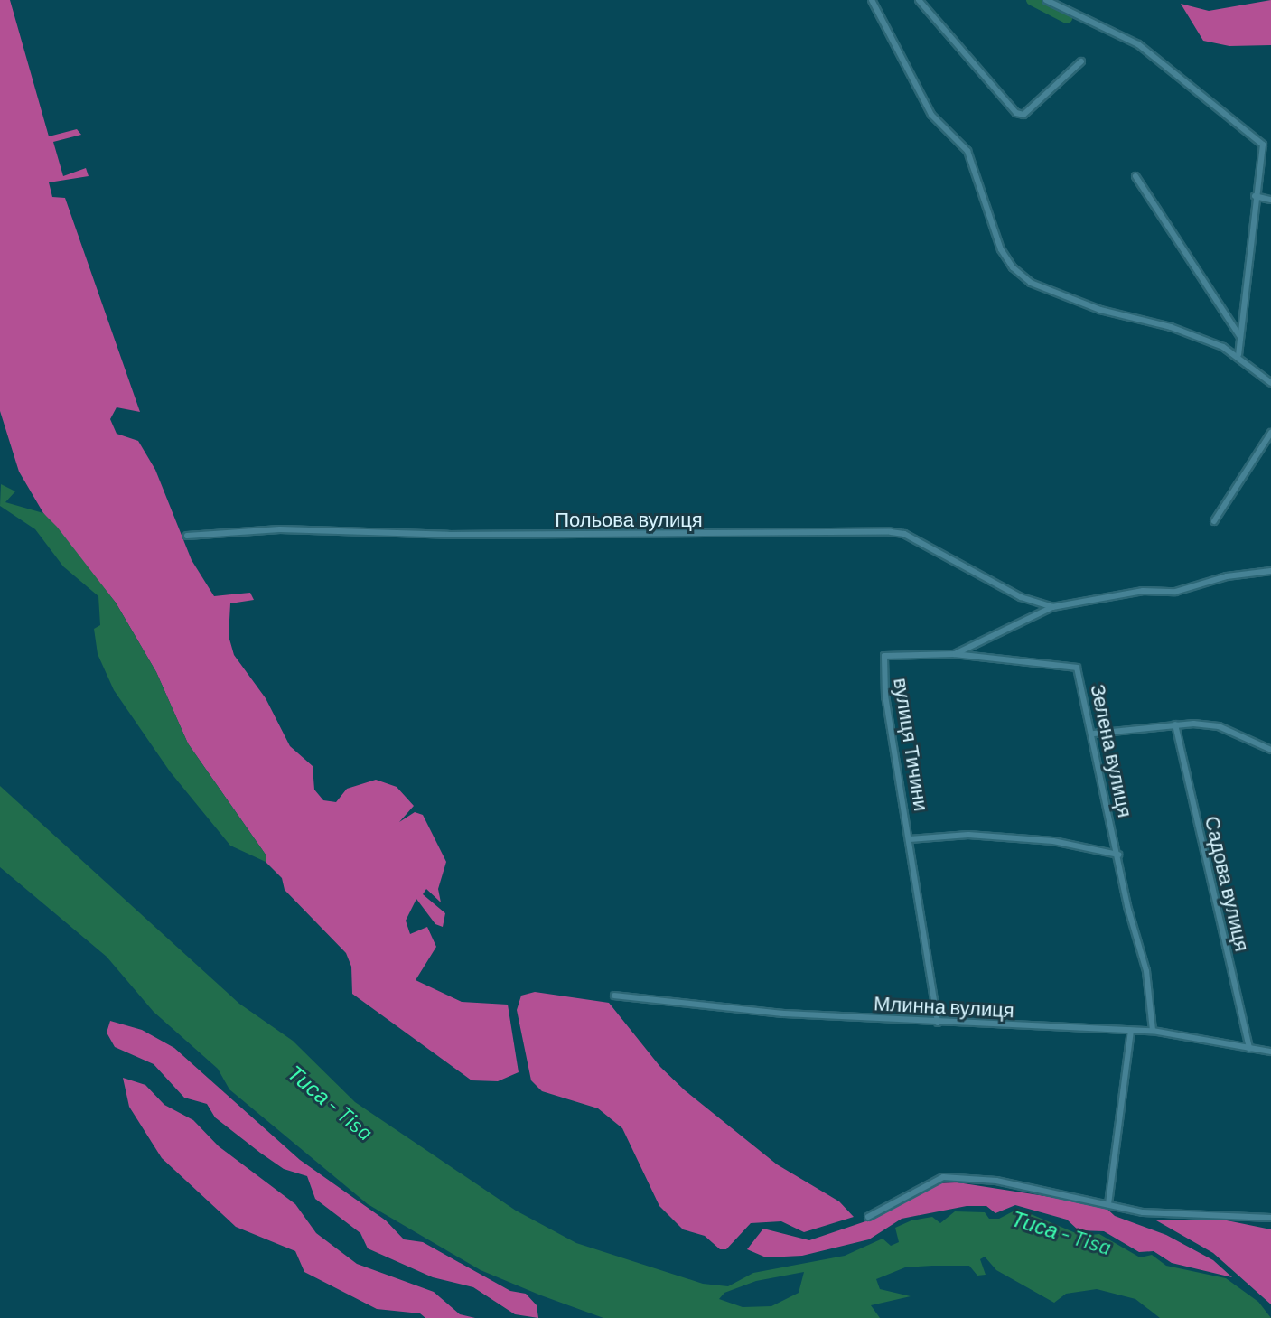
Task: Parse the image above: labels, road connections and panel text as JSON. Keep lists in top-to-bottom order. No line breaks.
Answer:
{"streets":{"street":["Польова вулиця","вулиця Тичини","Зелена вулиця","Садова вулиця","Млинна вулиця"]},"crossings":[["Польова вулиця","Зелена вулиця"],["вулиця Тичини","Зелена вулиця"],["вулиця Тичини","Млинна вулиця"],["Зелена вулиця","Млинна вулиця"],["Садова вулиця","Млинна вулиця"]],"water":["Тиса - Tisa"]}
